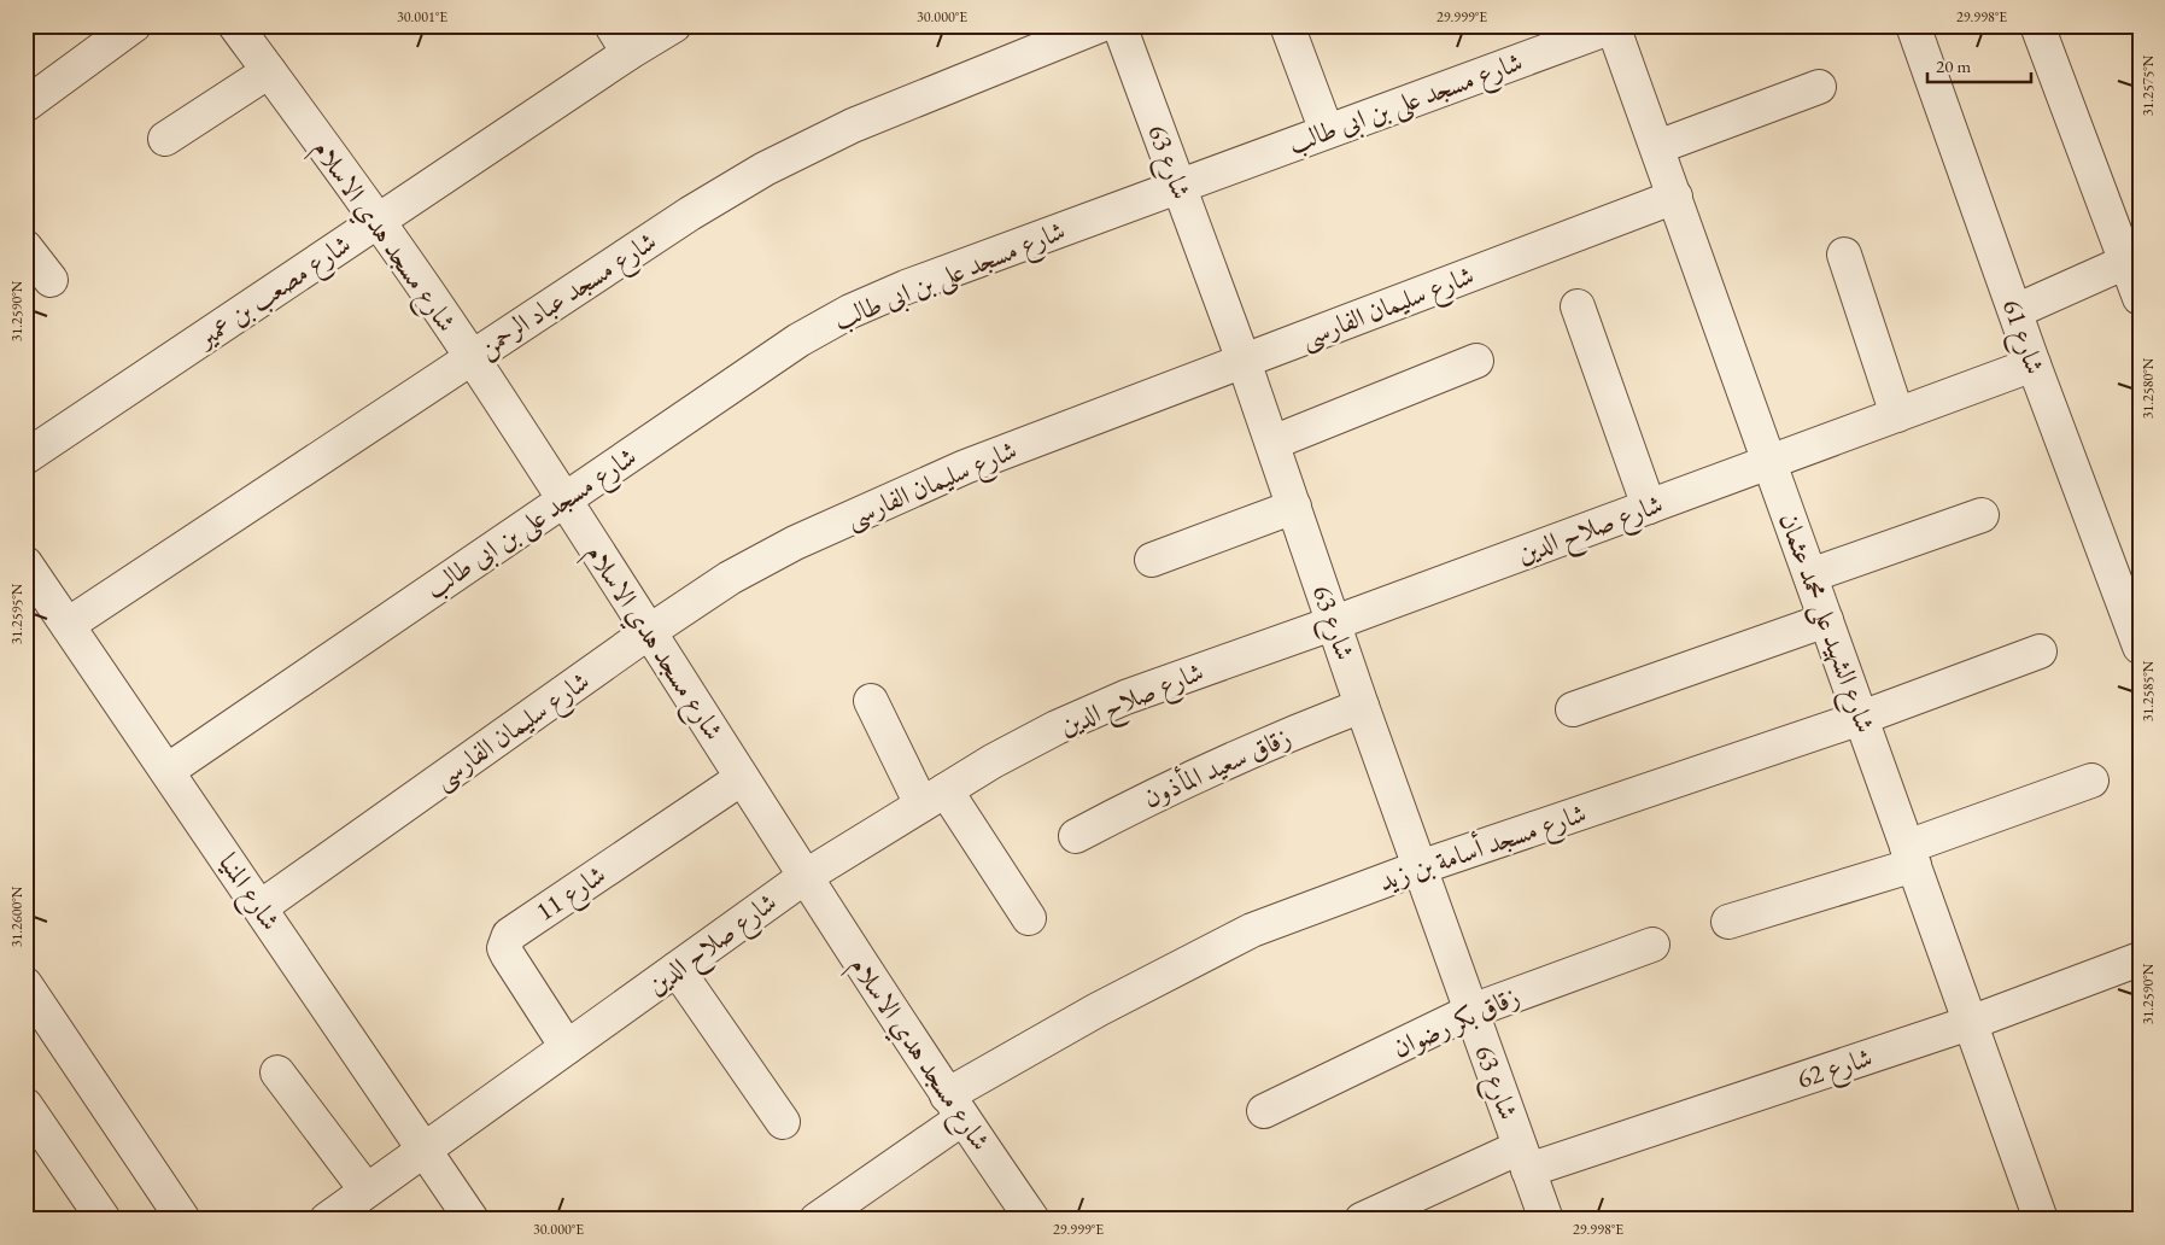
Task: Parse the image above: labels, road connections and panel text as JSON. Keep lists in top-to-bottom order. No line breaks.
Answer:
{"streets":{"street":["شارع مسجد على بن ابى طالب","شارع 63","شارع مسجد هدي الاسلام","شارع مصعب بن عمير","شارع مسجد عباد الرحمن","شارع سليمان الفارسى","شارع 61","شارع صلاح الدين","شارع الشهيد على محمد عثمان","زقاق سعيد المأذون","شارع مسجد أسامة بن زيد","شارع المنيا","شارع 11","زقاق بكر رضوان","شارع 62"]},"crossings":[["شارع مسجد على بن ابى طالب","شارع 63"],["شارع مسجد على بن ابى طالب","شارع مسجد هدي الاسلام"],["شارع مسجد على بن ابى طالب","شارع الشهيد على محمد عثمان"],["شارع مسجد على بن ابى طالب","شارع المنيا"],["شارع 63","شارع سليمان الفارسى"],["شارع 63","شارع صلاح الدين"],["شارع 63","زقاق سعيد المأذون"],["شارع 63","شارع مسجد أسامة بن زيد"],["شارع 63","زقاق بكر رضوان"],["شارع 63","شارع 62"],["شارع مسجد هدي الاسلام","شارع مصعب بن عمير"],["شارع مسجد هدي الاسلام","شارع مسجد عباد الرحمن"],["شارع مسجد هدي الاسلام","شارع سليمان الفارسى"],["شارع مسجد هدي الاسلام","شارع صلاح الدين"],["شارع مسجد هدي الاسلام","شارع مسجد أسامة بن زيد"],["شارع مسجد هدي الاسلام","شارع 11"],["شارع مسجد عباد الرحمن","شارع المنيا"],["شارع سليمان الفارسى","شارع الشهيد على محمد عثمان"],["شارع سليمان الفارسى","شارع المنيا"],["شارع 61","شارع صلاح الدين"],["شارع صلاح الدين","شارع الشهيد على محمد عثمان"],["شارع صلاح الدين","شارع المنيا"],["شارع صلاح الدين","شارع 11"],["شارع الشهيد على محمد عثمان","شارع مسجد أسامة بن زيد"],["شارع الشهيد على محمد عثمان","شارع 62"]],"scale_bar":"20 m","coordinates":["30.001°E","30.000°E","29.999°E","29.998°E","31.2575°N","31.2590°N","31.2580°N","31.2595°N","31.2585°N","31.2600°N"]}
